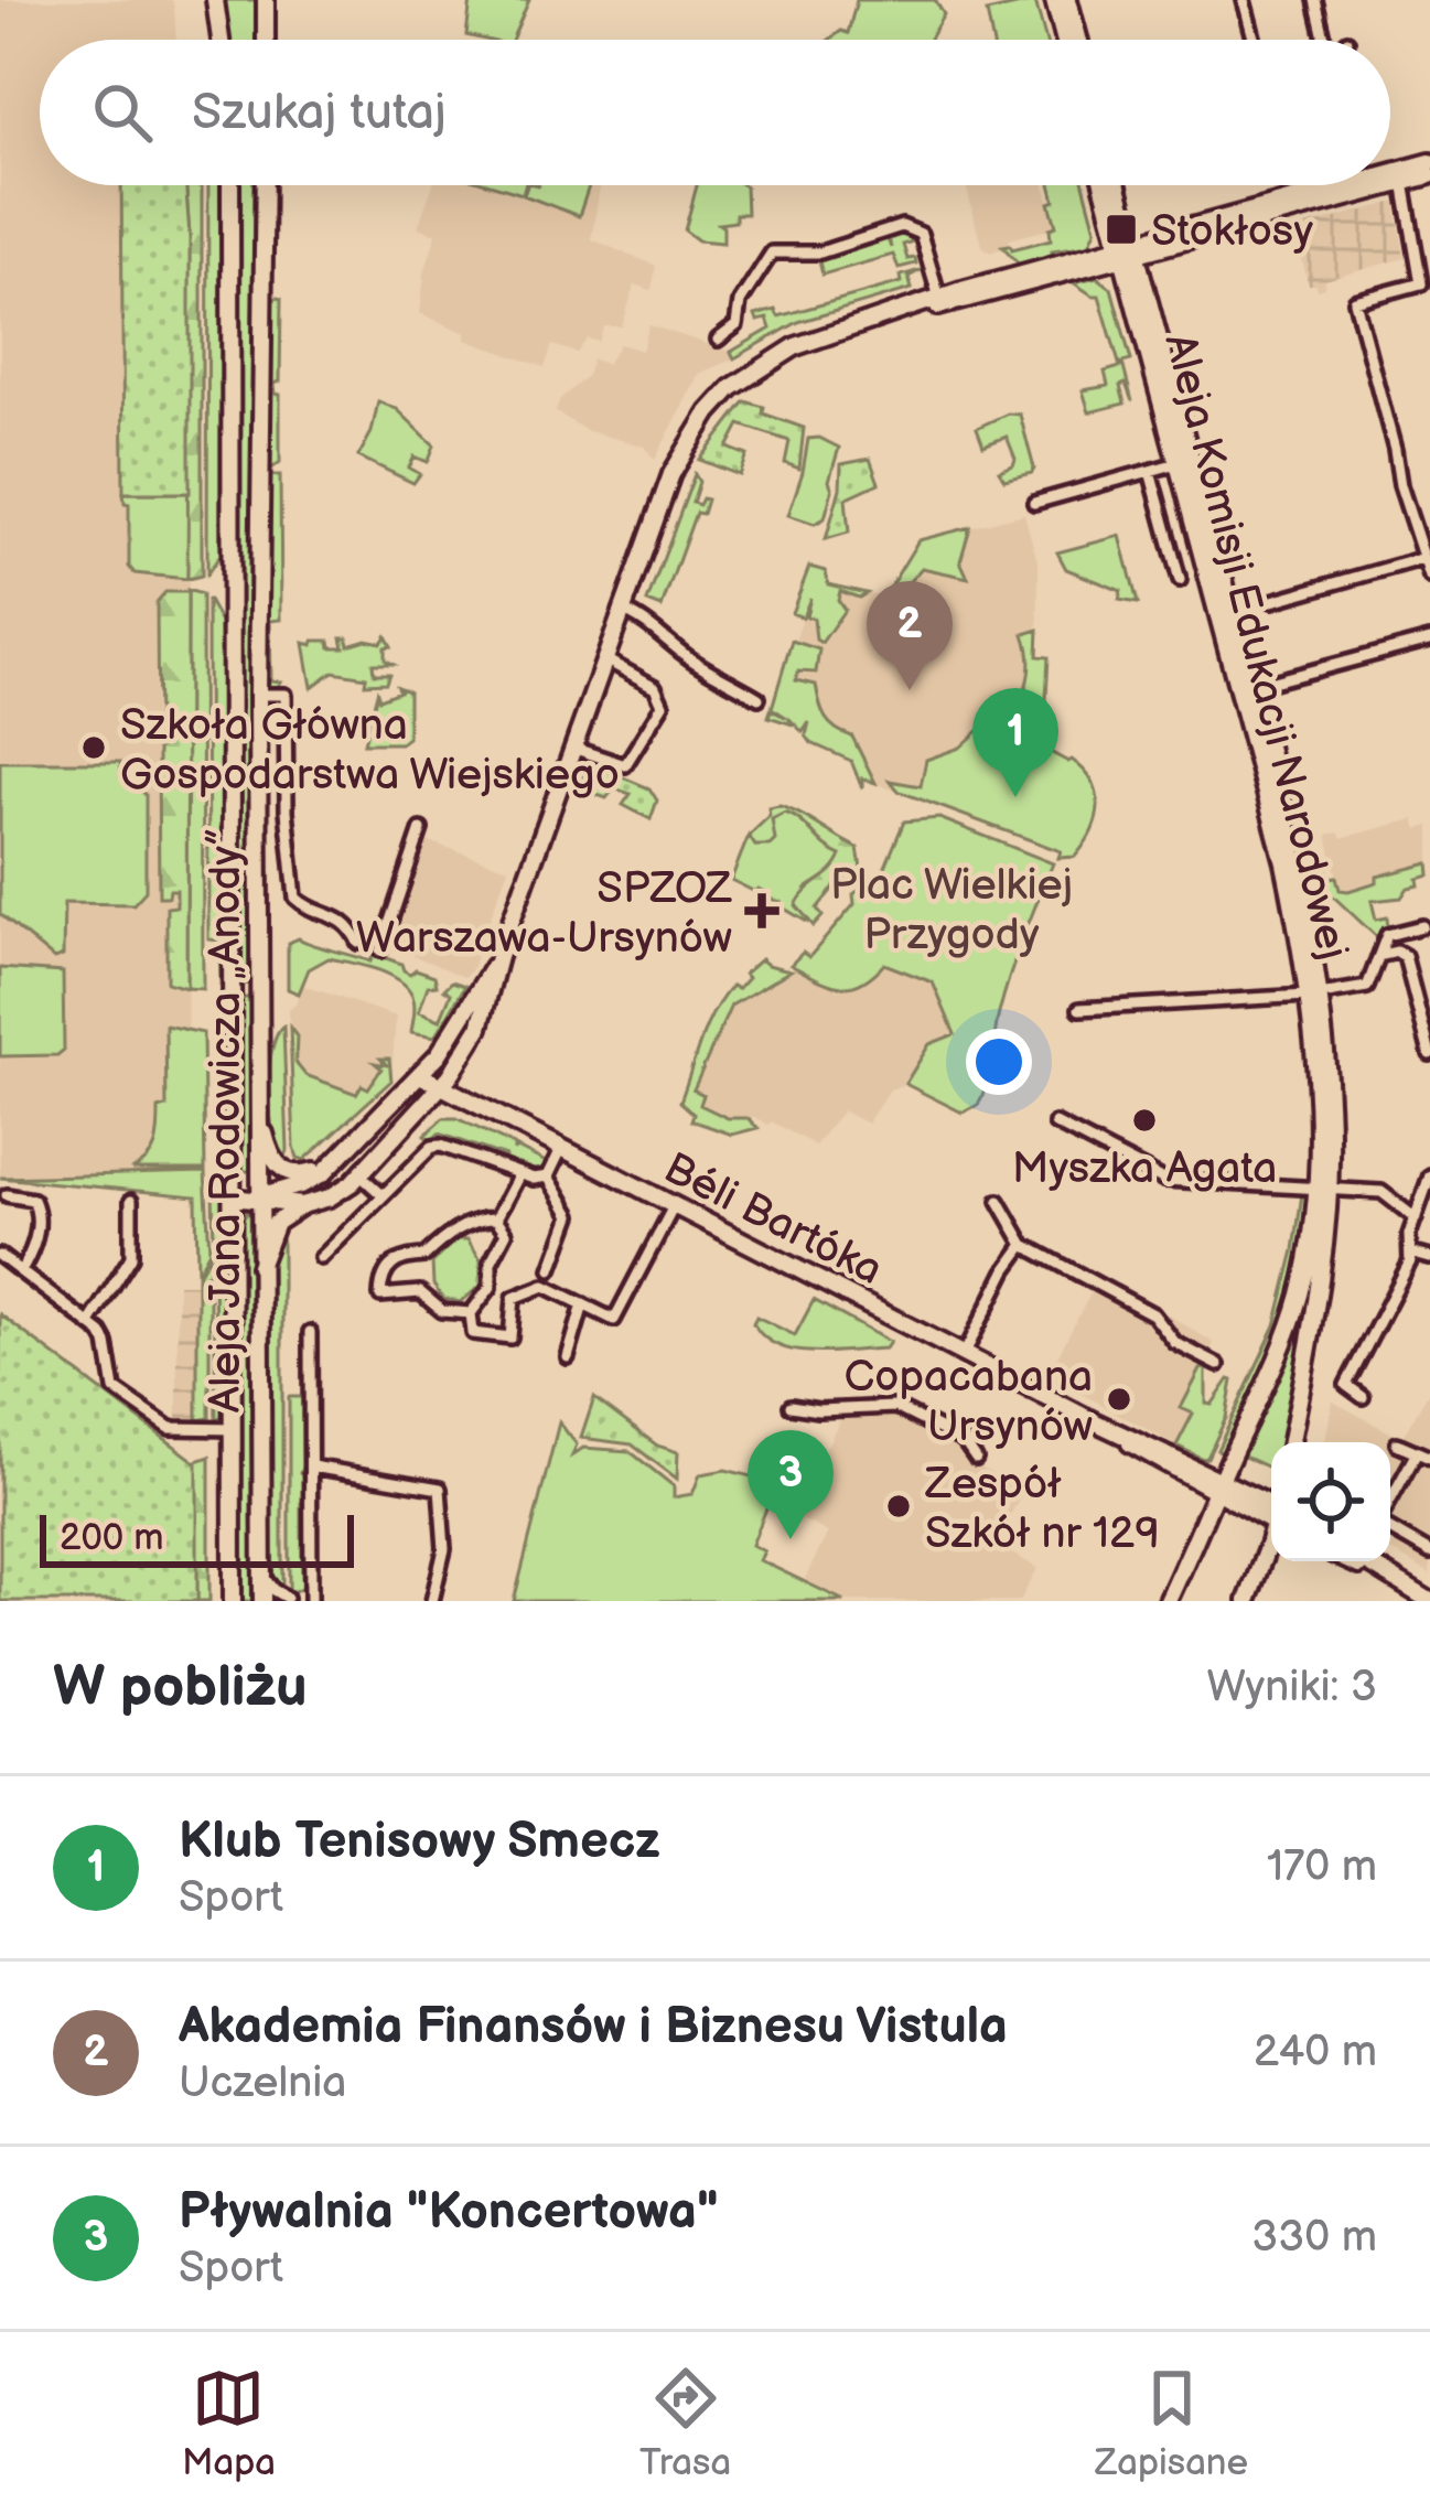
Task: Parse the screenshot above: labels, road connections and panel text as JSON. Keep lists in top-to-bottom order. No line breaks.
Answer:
{"streets":{"main road":["Aleja Komisji Edukacji Narodowej","Aleja Jana Rodowicza „Anody”","Béli Bartóka"]},"crossings":[["Aleja Komisji Edukacji Narodowej","Béli Bartóka"]],"parks":["Plac Wielkiej Przygody"],"places":{"transit":["Stokłosy"],"other":["Szkoła Główna Gospodarstwa Wiejskiego","Myszka Agata","Copacabana Ursynów","Zespół Szkół nr 129"],"health":["SPZOZ Warszawa-Ursynów"]},"scale_bar":"200 m","page":{"search":"Szukaj tutaj","pins":["2","1","3"],"scale":"200 m","heading":["W pobliżu","Wyniki: 3"],"list":[{"mark":"1","name":"Klub Tenisowy Smecz","note":"Sport","value":"170 m"},{"mark":"2","name":"Akademia Finansów i Biznesu Vistula","note":"Uczelnia","value":"240 m"},{"mark":"3","name":"Pływalnia \"Koncertowa\"","note":"Sport","value":"330 m"}],"nav":["Mapa","Trasa","Zapisane"]}}
